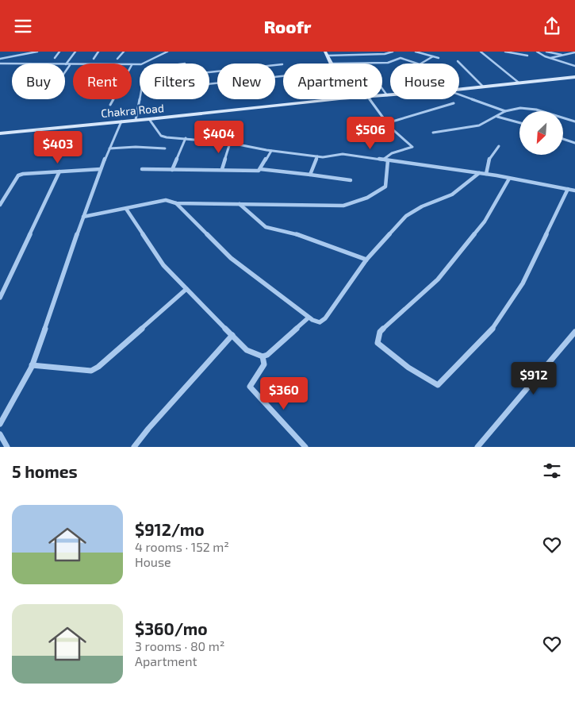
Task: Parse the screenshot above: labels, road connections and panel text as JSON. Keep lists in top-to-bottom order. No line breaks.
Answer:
{"streets":{"main road":["Chakra Road"]},"north":"bottom left","page":{"header":"Roofr","chip":["Buy","Rent","Filters","New","Apartment","House"],"price":["$506","$404","$403","$912","$360"],"heading":"5 homes","list":[{"name":"$912/mo","note":"4 rooms · 152 m² · House"},{"name":"$360/mo","note":"3 rooms · 80 m² · Apartment"}]}}
